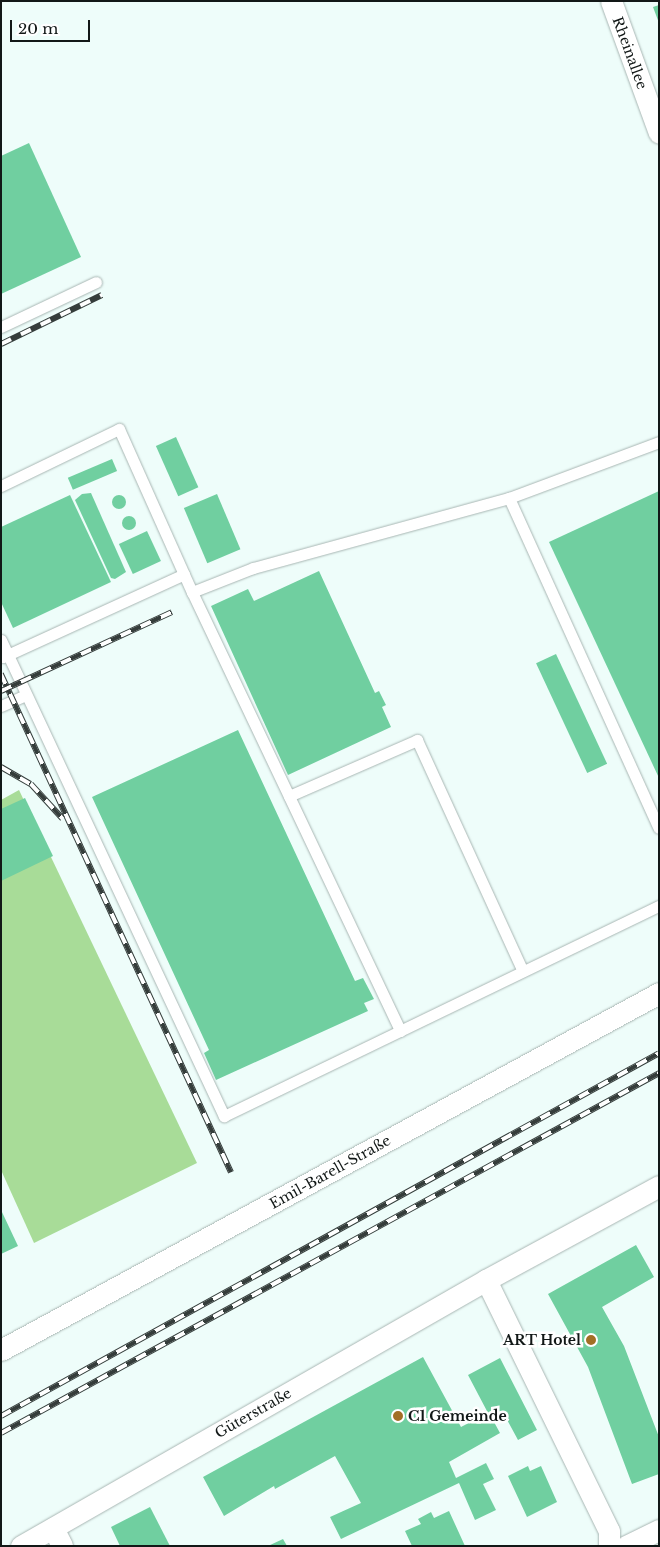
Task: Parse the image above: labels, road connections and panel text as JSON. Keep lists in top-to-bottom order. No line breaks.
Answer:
{"streets":{"street":["Rheinallee","Emil-Barell-Straße","Güterstraße"]},"places":["ART Hotel","C1 Gemeinde"],"scale_bar":"20 m"}
